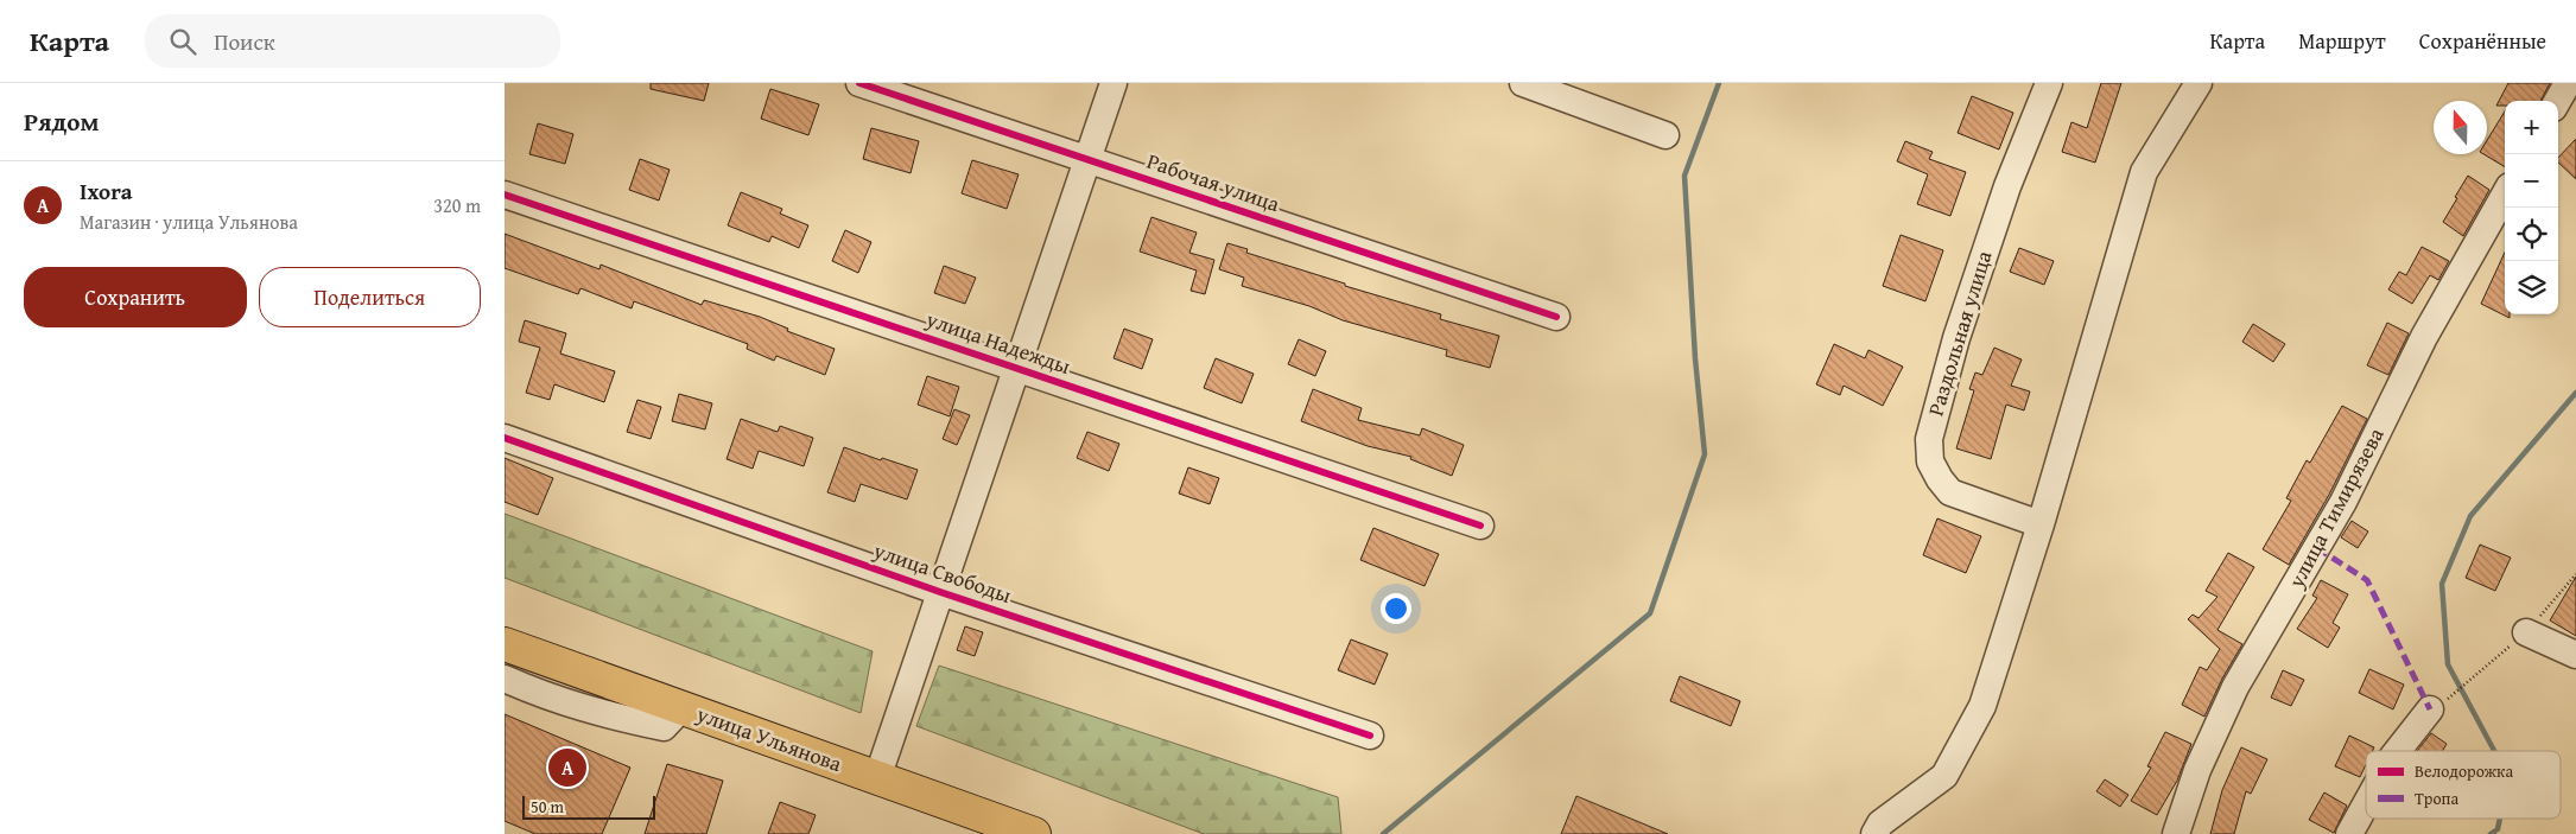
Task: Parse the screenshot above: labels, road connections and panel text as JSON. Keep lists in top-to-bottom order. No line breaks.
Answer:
{"streets":{"main road":["улица Ульянова"],"street":["Рабочая улица","Раздольная улица","улица Надежды","улица Тимирязева","улица Свободы"]},"legend":["Велодорожка","Тропа"],"scale_bar":"50 m","north":"top","page":{"header":"Карта","search":"Поиск","nav":["Карта","Маршрут","Сохранённые"],"heading":"Рядом","map_buttons":["+","−"],"list":[{"mark":"A","name":"Ixora","note":"Магазин · улица Ульянова","value":"320 m"}],"buttons":["Сохранить","Поделиться"],"pins":"A","scale":"50 m"}}
